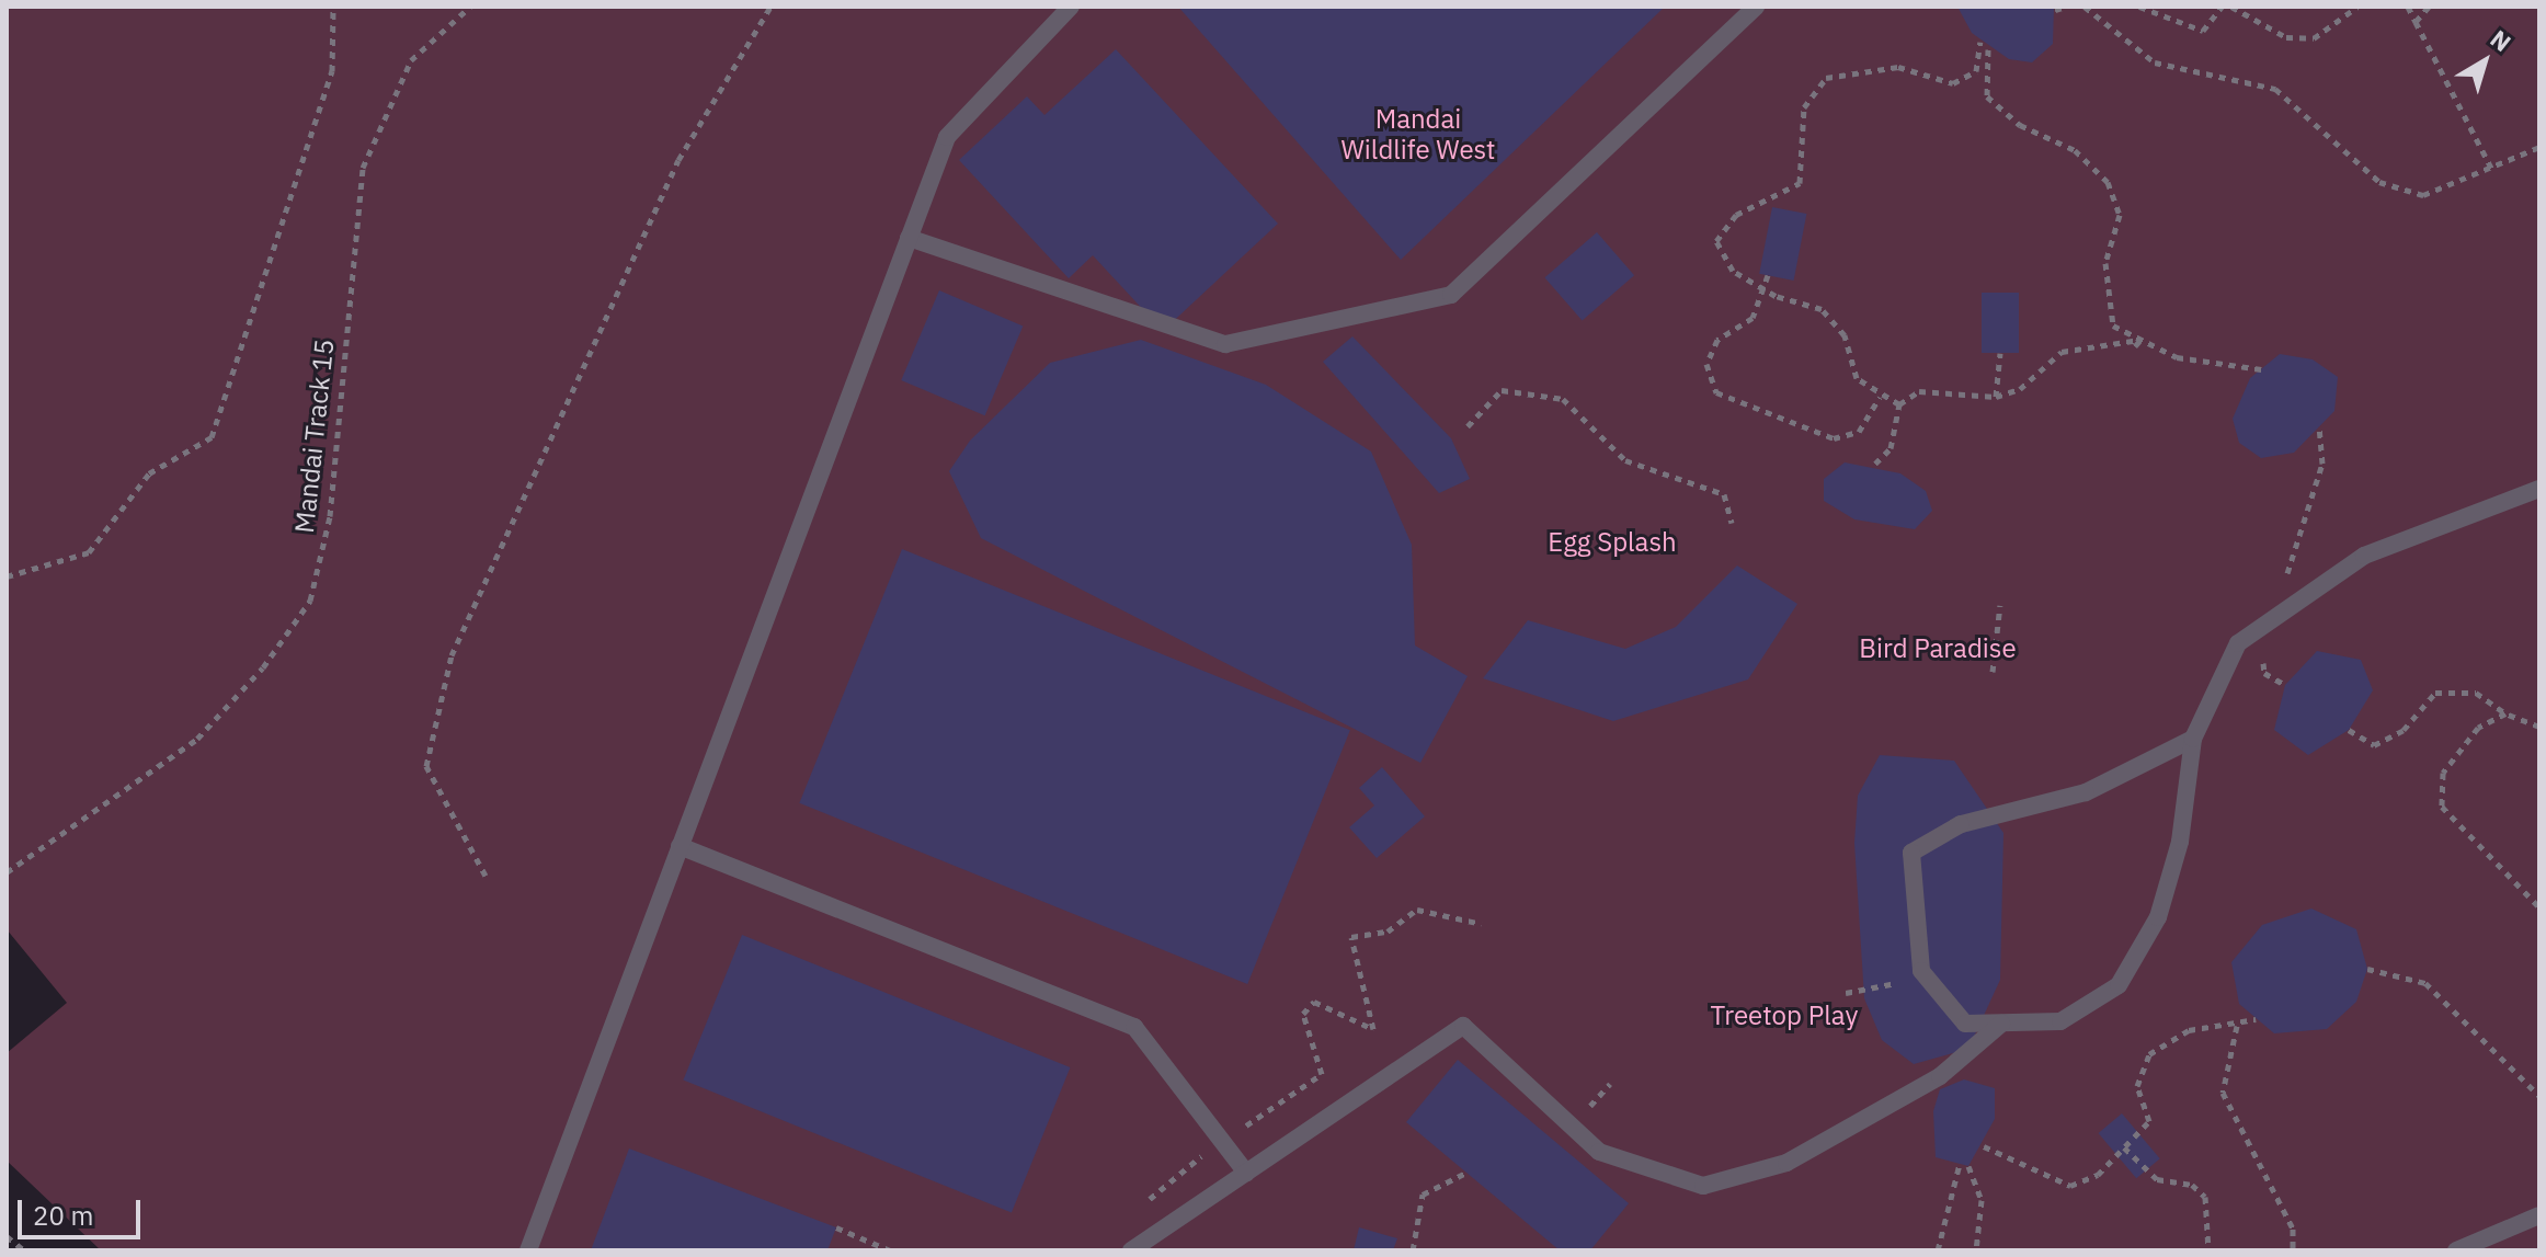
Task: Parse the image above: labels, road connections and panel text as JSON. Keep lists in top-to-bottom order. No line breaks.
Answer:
{"streets":{"path":["Mandai Track 15"]},"parks":["Mandai Wildlife West","Egg Splash","Bird Paradise","Treetop Play"],"scale_bar":"20 m","north":"top right"}
